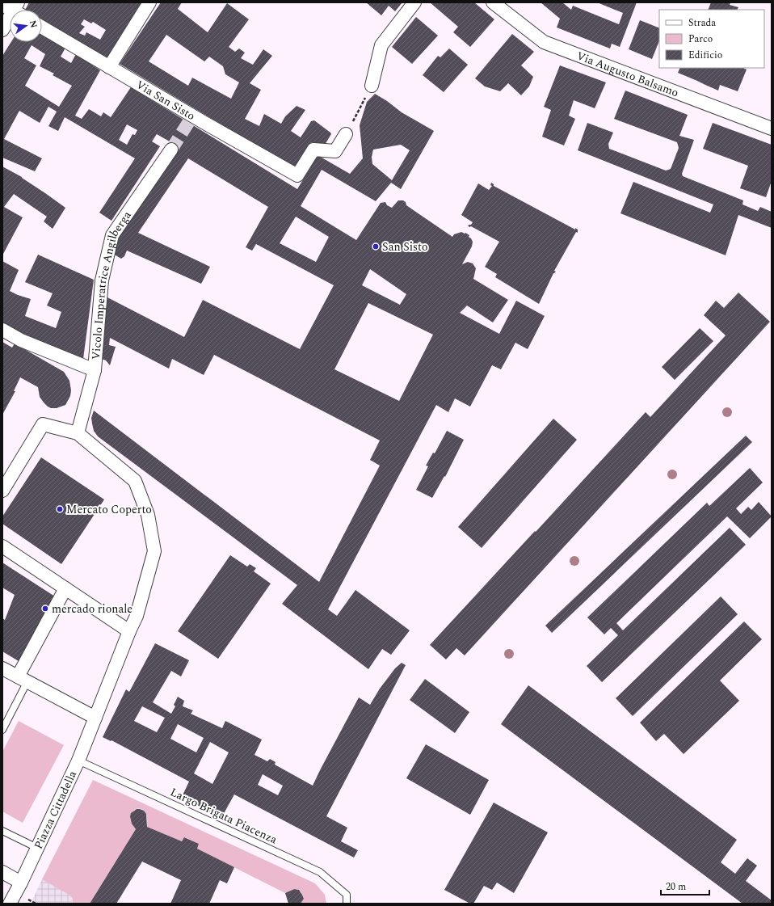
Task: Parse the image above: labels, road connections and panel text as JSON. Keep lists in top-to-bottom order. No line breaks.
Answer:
{"streets":{"street":["Via Augusto Balsamo","Via San Sisto","Vicolo Imperatrice Angilberga","Piazza Cittadella"],"lane":["Largo Brigata Piacenza"]},"crossings":[["Vicolo Imperatrice Angilberga","Piazza Cittadella"],["Piazza Cittadella","Largo Brigata Piacenza"]],"places":["San Sisto","Mercato Coperto","mercado rionale"],"legend":["Strada","Parco","Edificio"],"scale_bar":"20 m","north":"right"}
